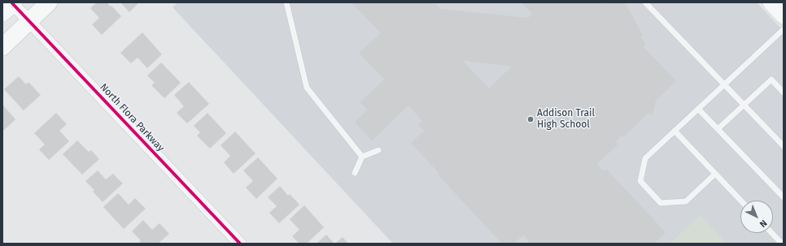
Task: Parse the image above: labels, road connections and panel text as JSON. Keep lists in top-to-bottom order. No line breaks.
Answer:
{"streets":{"street":["North Flora Parkway"]},"places":["Addison Trail High School"],"north":"bottom right"}
